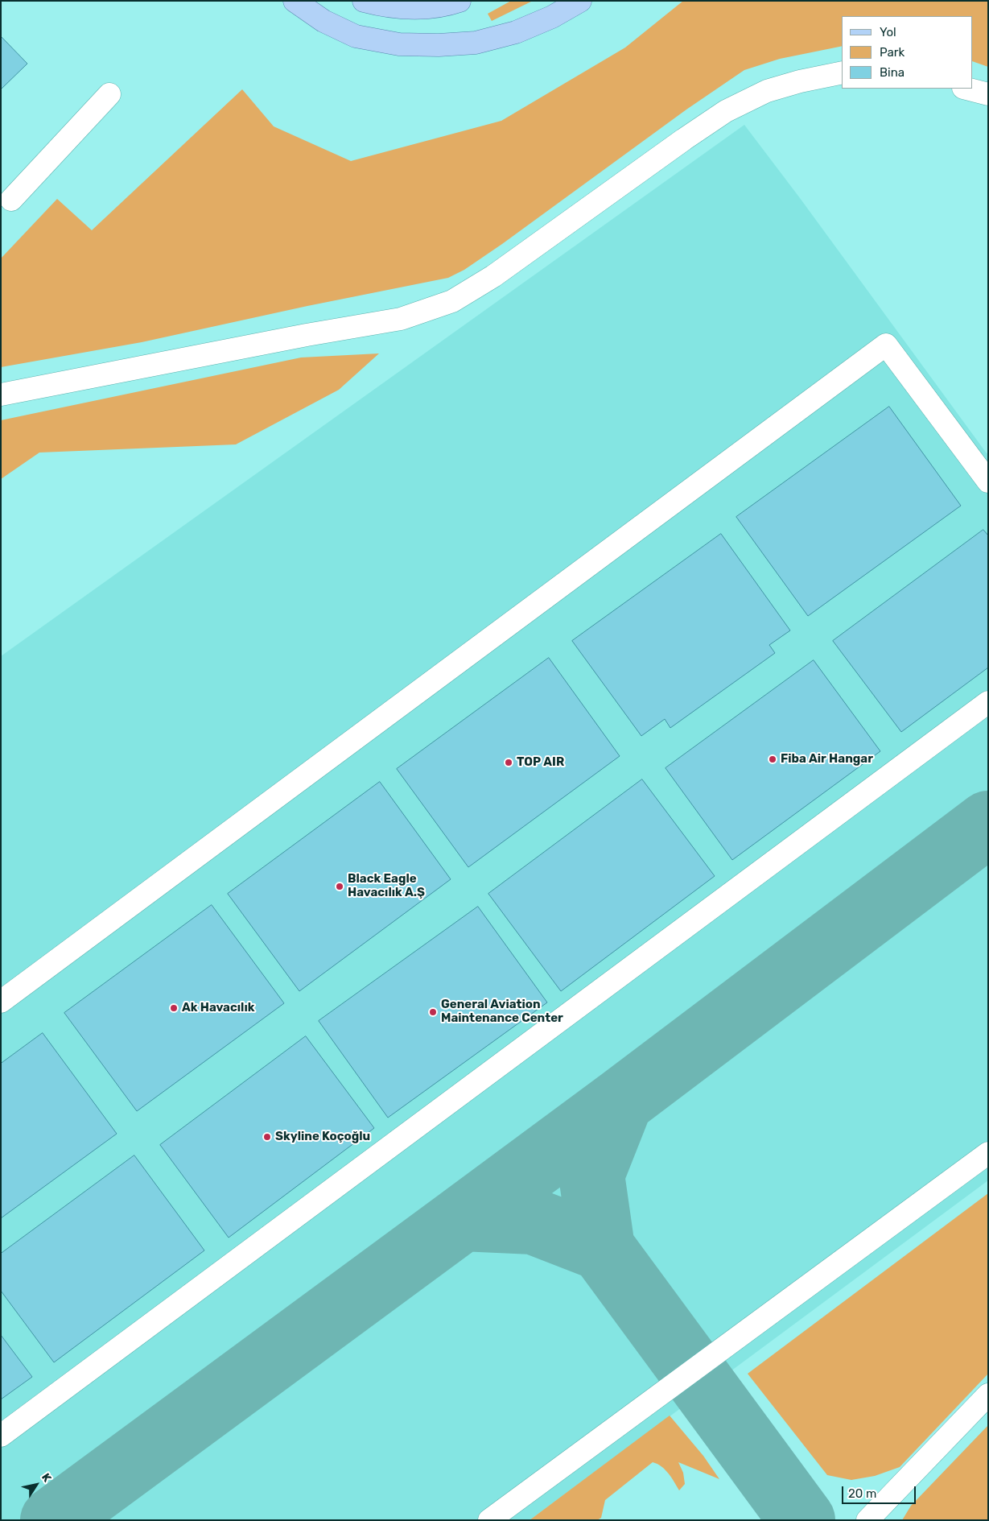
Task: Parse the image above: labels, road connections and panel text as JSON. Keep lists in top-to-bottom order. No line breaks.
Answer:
{"places":["Fiba Air Hangar","TOP AIR","Black Eagle Havacılık A.Ş","Ak Havacılık","General Aviation Maintenance Center","Skyline Koçoğlu"],"legend":["Yol","Park","Bina"],"scale_bar":"20 m","north":"top right"}
